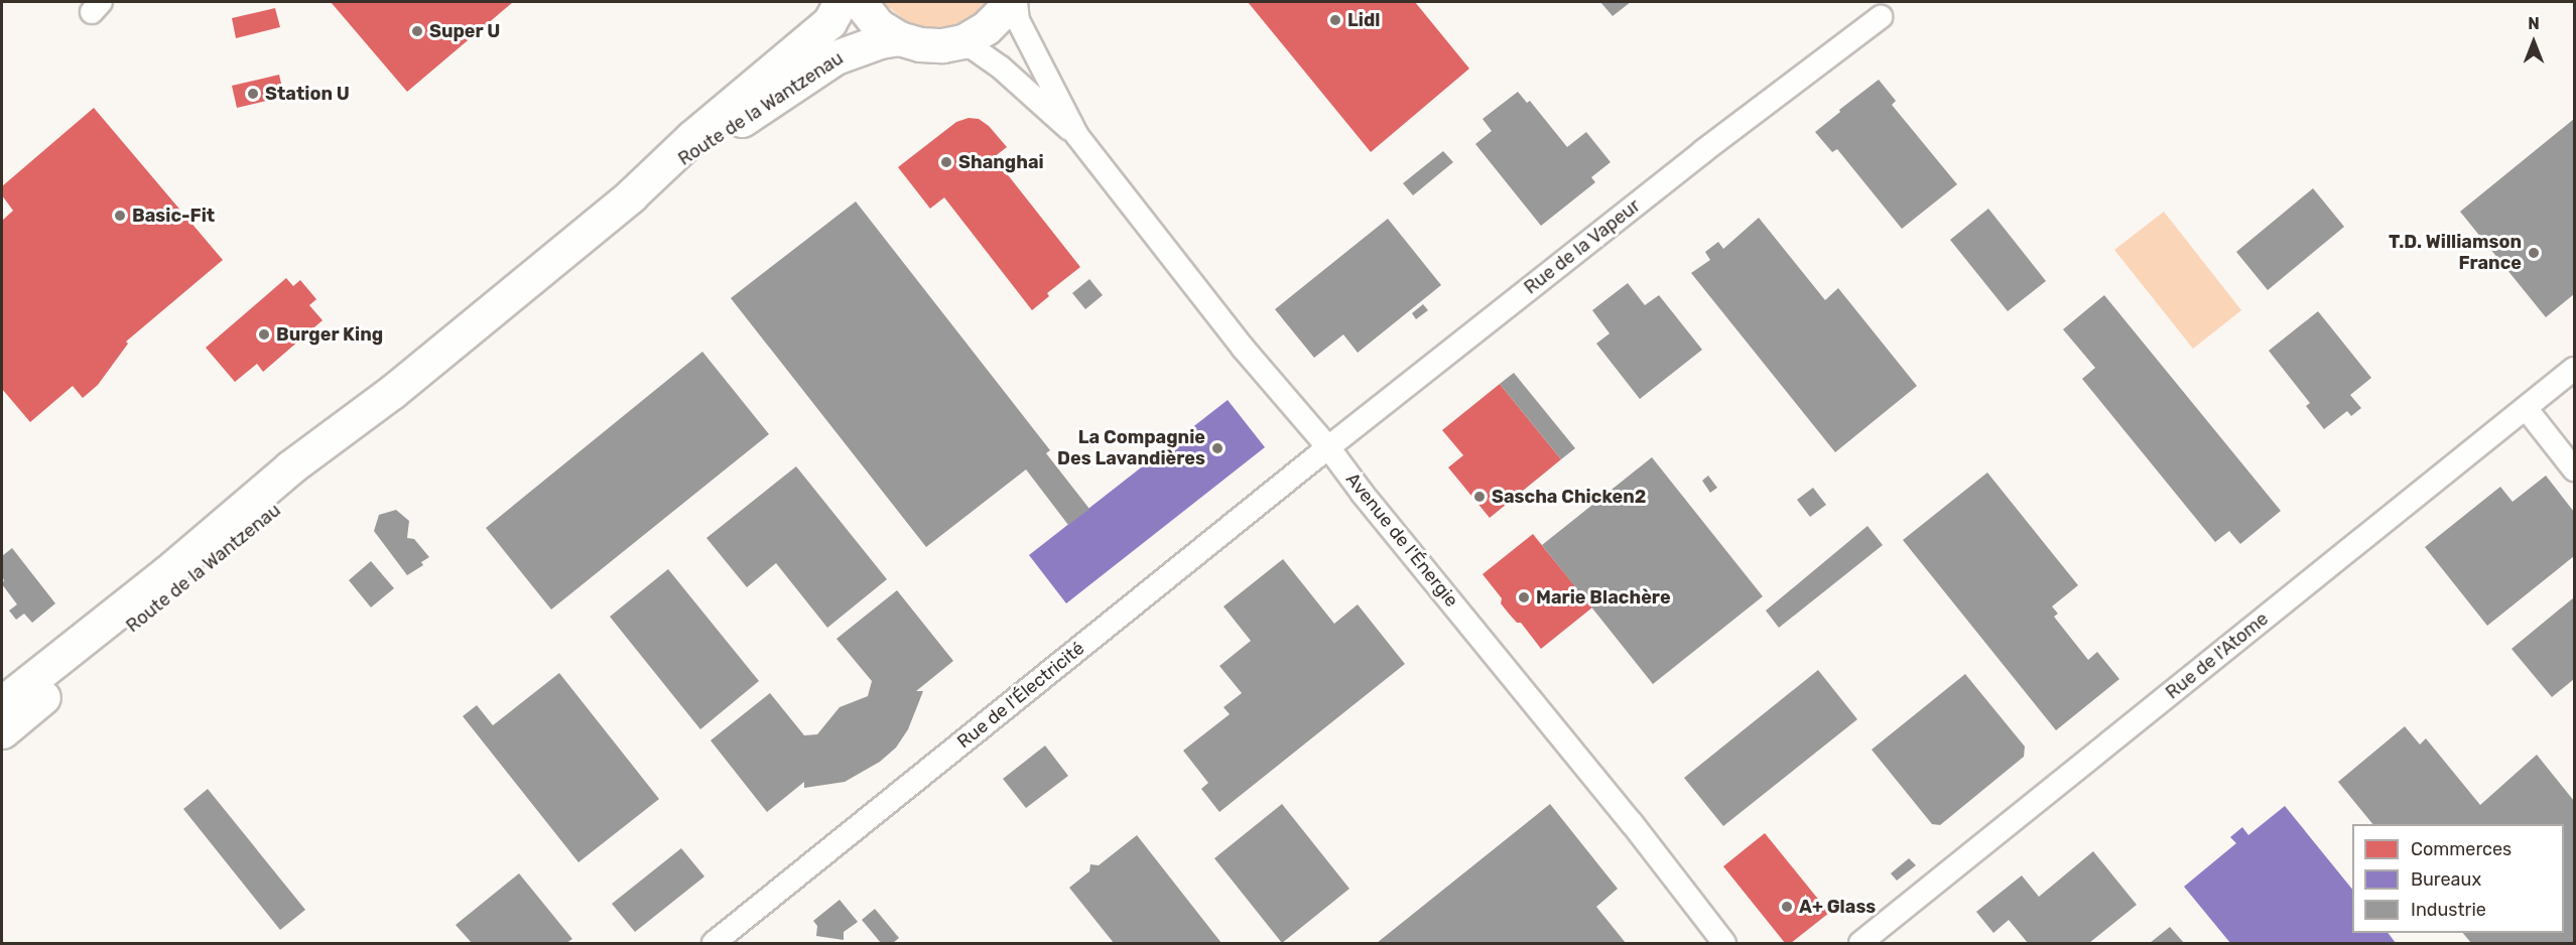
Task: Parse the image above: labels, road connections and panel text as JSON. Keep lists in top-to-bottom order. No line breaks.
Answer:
{"streets":{"main road":["Route de la Wantzenau"],"street":["Rue de la Vapeur","Avenue de l'Énergie","Rue de l'Atome","Rue de l'Électricité"]},"crossings":[["Rue de la Vapeur","Avenue de l'Énergie"],["Rue de la Vapeur","Rue de l'Électricité"],["Avenue de l'Énergie","Rue de l'Électricité"]],"places":["Lidl","Super U","Station U","Shanghai","Basic-Fit","T.D. Williamson France","Burger King","La Compagnie Des Lavandières","Sascha Chicken2","Marie Blachère","A+ Glass"],"legend":["Commerces","Bureaux","Industrie"],"north":"top"}
